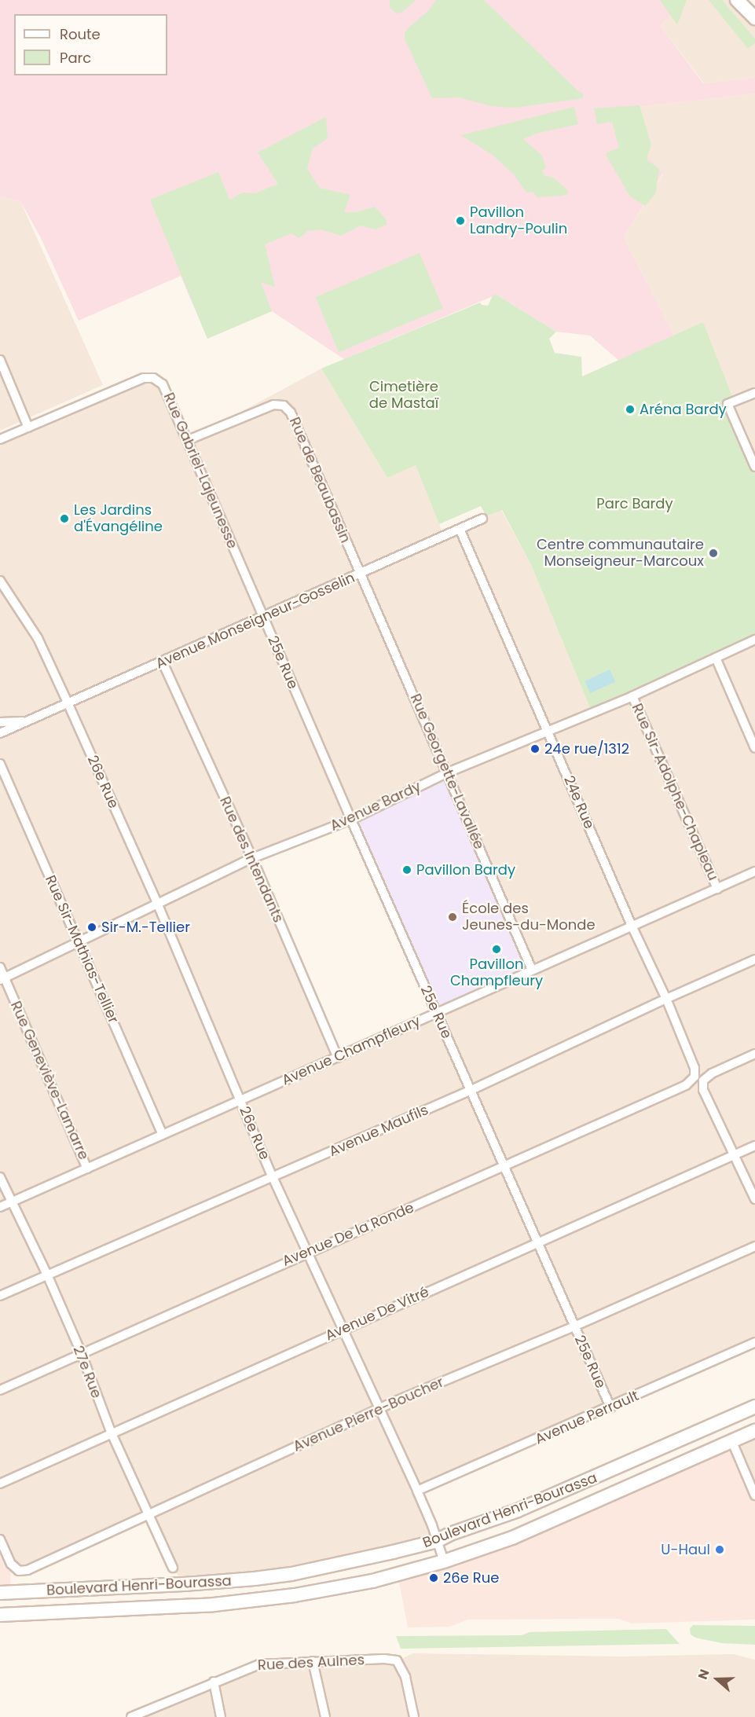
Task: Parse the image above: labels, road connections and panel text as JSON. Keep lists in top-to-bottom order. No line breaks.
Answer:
{"streets":{"main road":["Boulevard Henri-Bourassa"],"street":["Rue Gabriel-Lajeunesse","Rue de Beaubassin","Avenue Monseigneur-Gosselin","25e Rue","Rue Georgette-Lavallée","26e Rue","Rue Sir-Adolphe-Chapleau","24e Rue","Avenue Bardy","Rue des Intendants","Rue Sir-Mathias-Tellier","Avenue Champfleury","Rue Geneviève-Lamarre","Avenue Maufils","Avenue De la Ronde","Avenue De Vitré","27e Rue","Avenue Pierre-Boucher","Avenue Perrault","Rue des Aulnes"]},"crossings":[["Rue Gabriel-Lajeunesse","Rue de Beaubassin"],["Rue Gabriel-Lajeunesse","Avenue Monseigneur-Gosselin"],["Rue Gabriel-Lajeunesse","25e Rue"],["Rue de Beaubassin","Avenue Monseigneur-Gosselin"],["Rue de Beaubassin","Rue Georgette-Lavallée"],["Avenue Monseigneur-Gosselin","25e Rue"],["Avenue Monseigneur-Gosselin","Rue Georgette-Lavallée"],["Avenue Monseigneur-Gosselin","26e Rue"],["Avenue Monseigneur-Gosselin","24e Rue"],["Avenue Monseigneur-Gosselin","Rue des Intendants"],["25e Rue","Avenue Bardy"],["25e Rue","Avenue Champfleury"],["25e Rue","Avenue Maufils"],["25e Rue","Avenue De la Ronde"],["25e Rue","Avenue De Vitré"],["25e Rue","Avenue Pierre-Boucher"],["25e Rue","Avenue Perrault"],["Rue Georgette-Lavallée","Avenue Bardy"],["Rue Georgette-Lavallée","Avenue Champfleury"],["26e Rue","Avenue Bardy"],["26e Rue","Avenue Champfleury"],["26e Rue","Avenue Maufils"],["26e Rue","Avenue De la Ronde"],["26e Rue","Avenue De Vitré"],["26e Rue","Avenue Pierre-Boucher"],["26e Rue","Avenue Perrault"],["26e Rue","Boulevard Henri-Bourassa"],["Rue Sir-Adolphe-Chapleau","Avenue Bardy"],["Rue Sir-Adolphe-Chapleau","Avenue Champfleury"],["24e Rue","Avenue Bardy"],["24e Rue","Avenue Champfleury"],["24e Rue","Avenue Maufils"],["24e Rue","Avenue De la Ronde"],["Avenue Bardy","Rue des Intendants"],["Avenue Bardy","Rue Sir-Mathias-Tellier"],["Avenue Bardy","Rue Geneviève-Lamarre"],["Rue des Intendants","Avenue Champfleury"],["Rue Sir-Mathias-Tellier","Avenue Champfleury"],["Avenue Champfleury","Rue Geneviève-Lamarre"],["Avenue Champfleury","27e Rue"],["Avenue Maufils","27e Rue"],["Avenue De la Ronde","27e Rue"],["Avenue De Vitré","27e Rue"],["27e Rue","Avenue Pierre-Boucher"]],"parks":["Cimetière de Mastaï","Parc Bardy"],"places":["Pavillon Landry-Poulin","Aréna Bardy","Les Jardins d'Évangéline","Centre communautaire Monseigneur-Marcoux","24e rue/1312","Pavillon Bardy","École des Jeunes-du-Monde","Sir-M.-Tellier","Pavillon Champfleury","U-Haul","26e Rue"],"legend":["Route","Parc"],"north":"left"}
